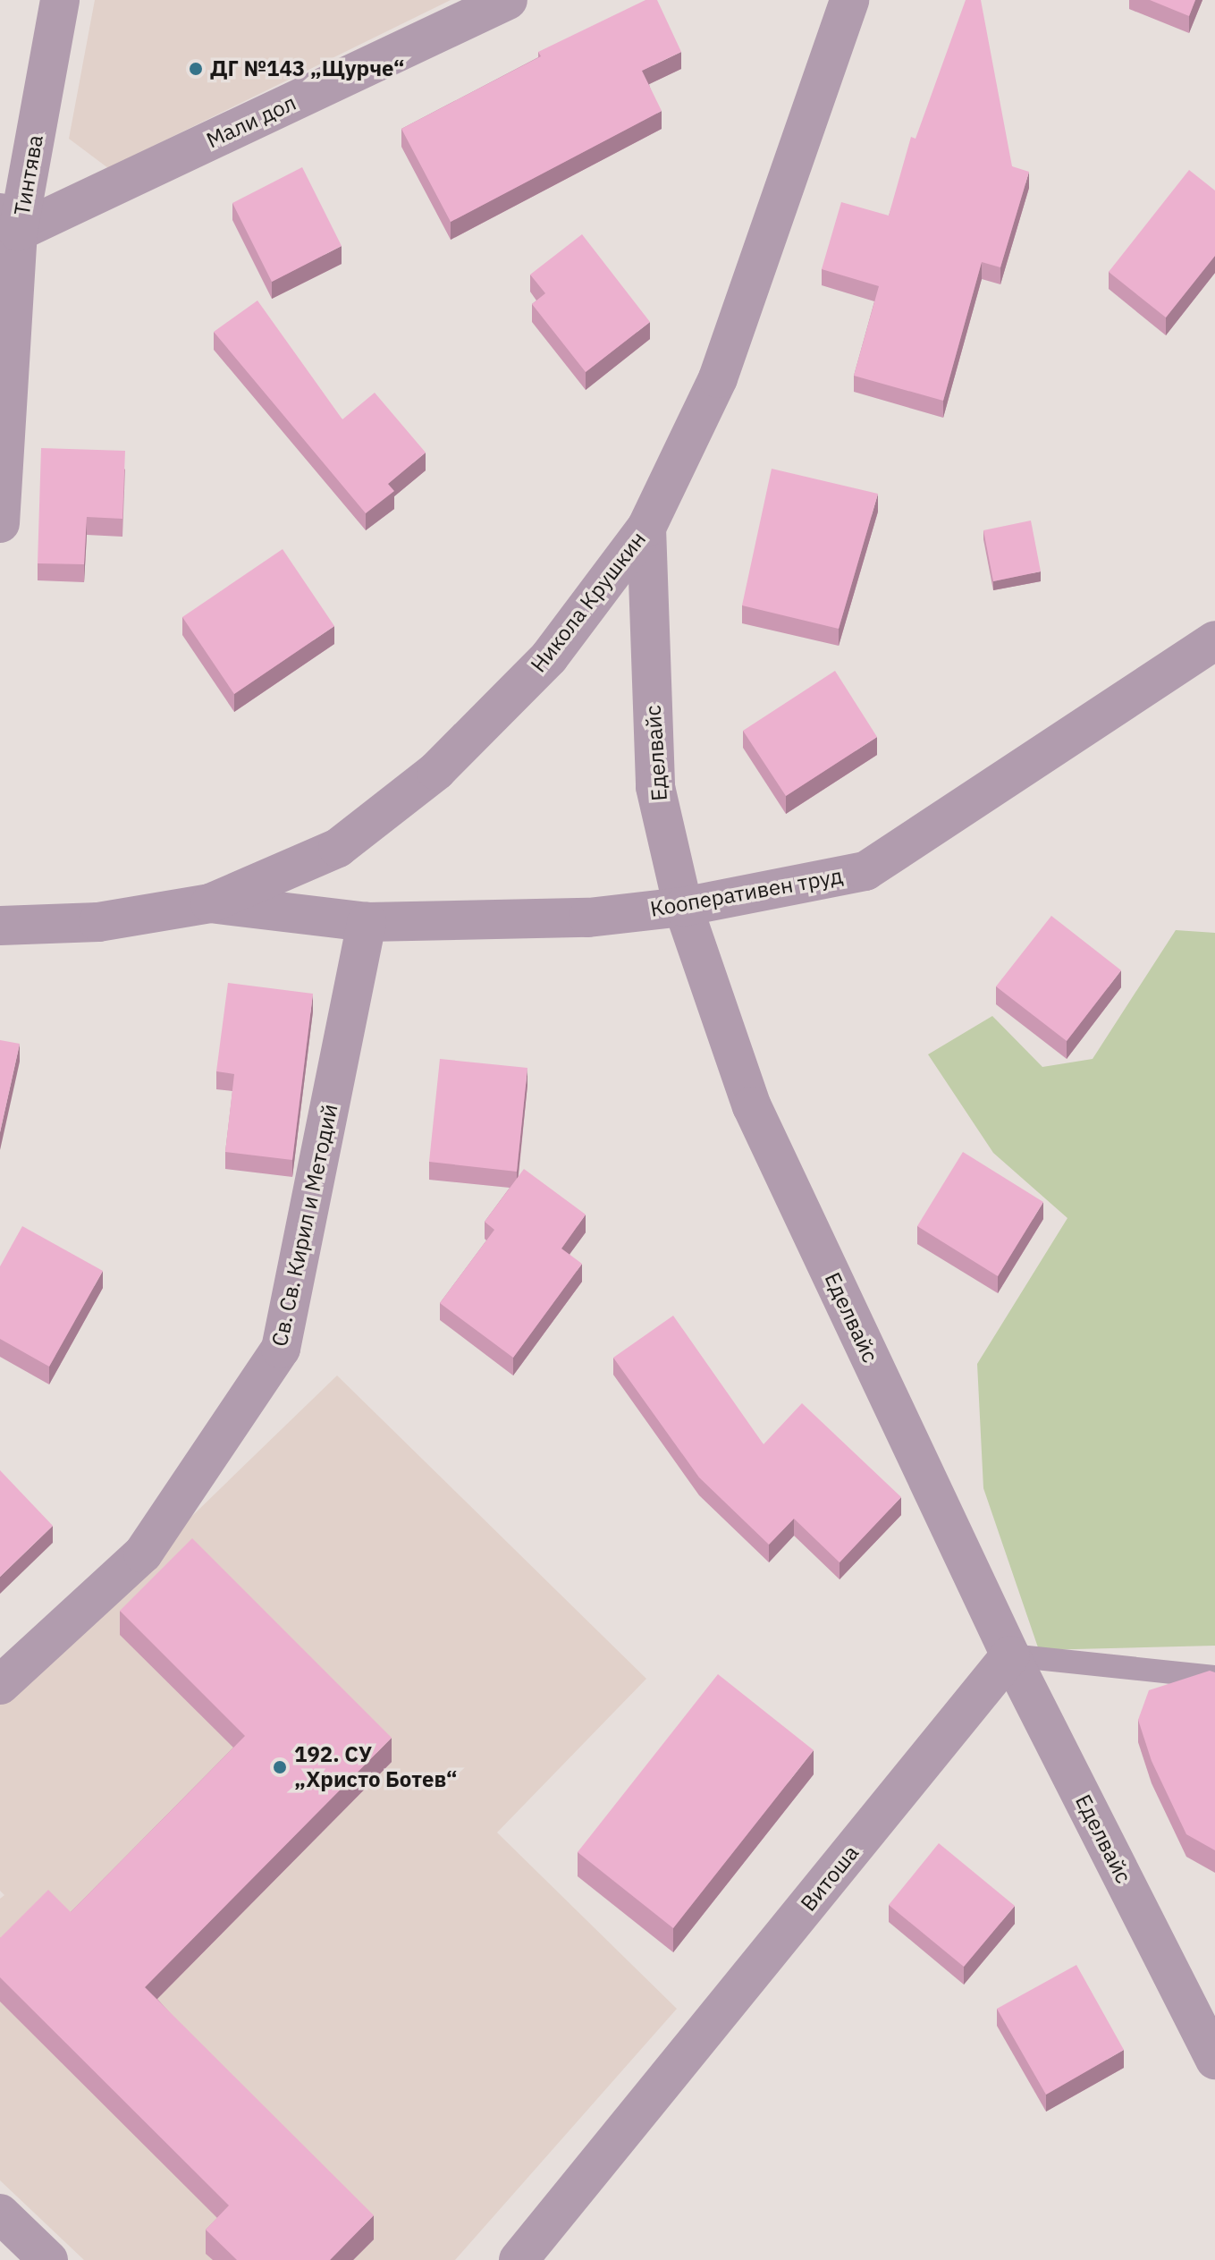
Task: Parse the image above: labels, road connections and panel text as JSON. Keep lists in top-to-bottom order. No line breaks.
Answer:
{"streets":{"street":["Мали дол","Тинтява","Никола Крушкин","Еделвайс","Кооперативен труд","Св. Св. Кирил и Методий","Витоша"]},"crossings":[["Мали дол","Тинтява"],["Никола Крушкин","Еделвайс"],["Никола Крушкин","Кооперативен труд"],["Еделвайс","Кооперативен труд"],["Еделвайс","Витоша"],["Кооперативен труд","Св. Св. Кирил и Методий"]],"places":["ДГ №143 „Щурче“","192. СУ „Христо Ботев“"]}
